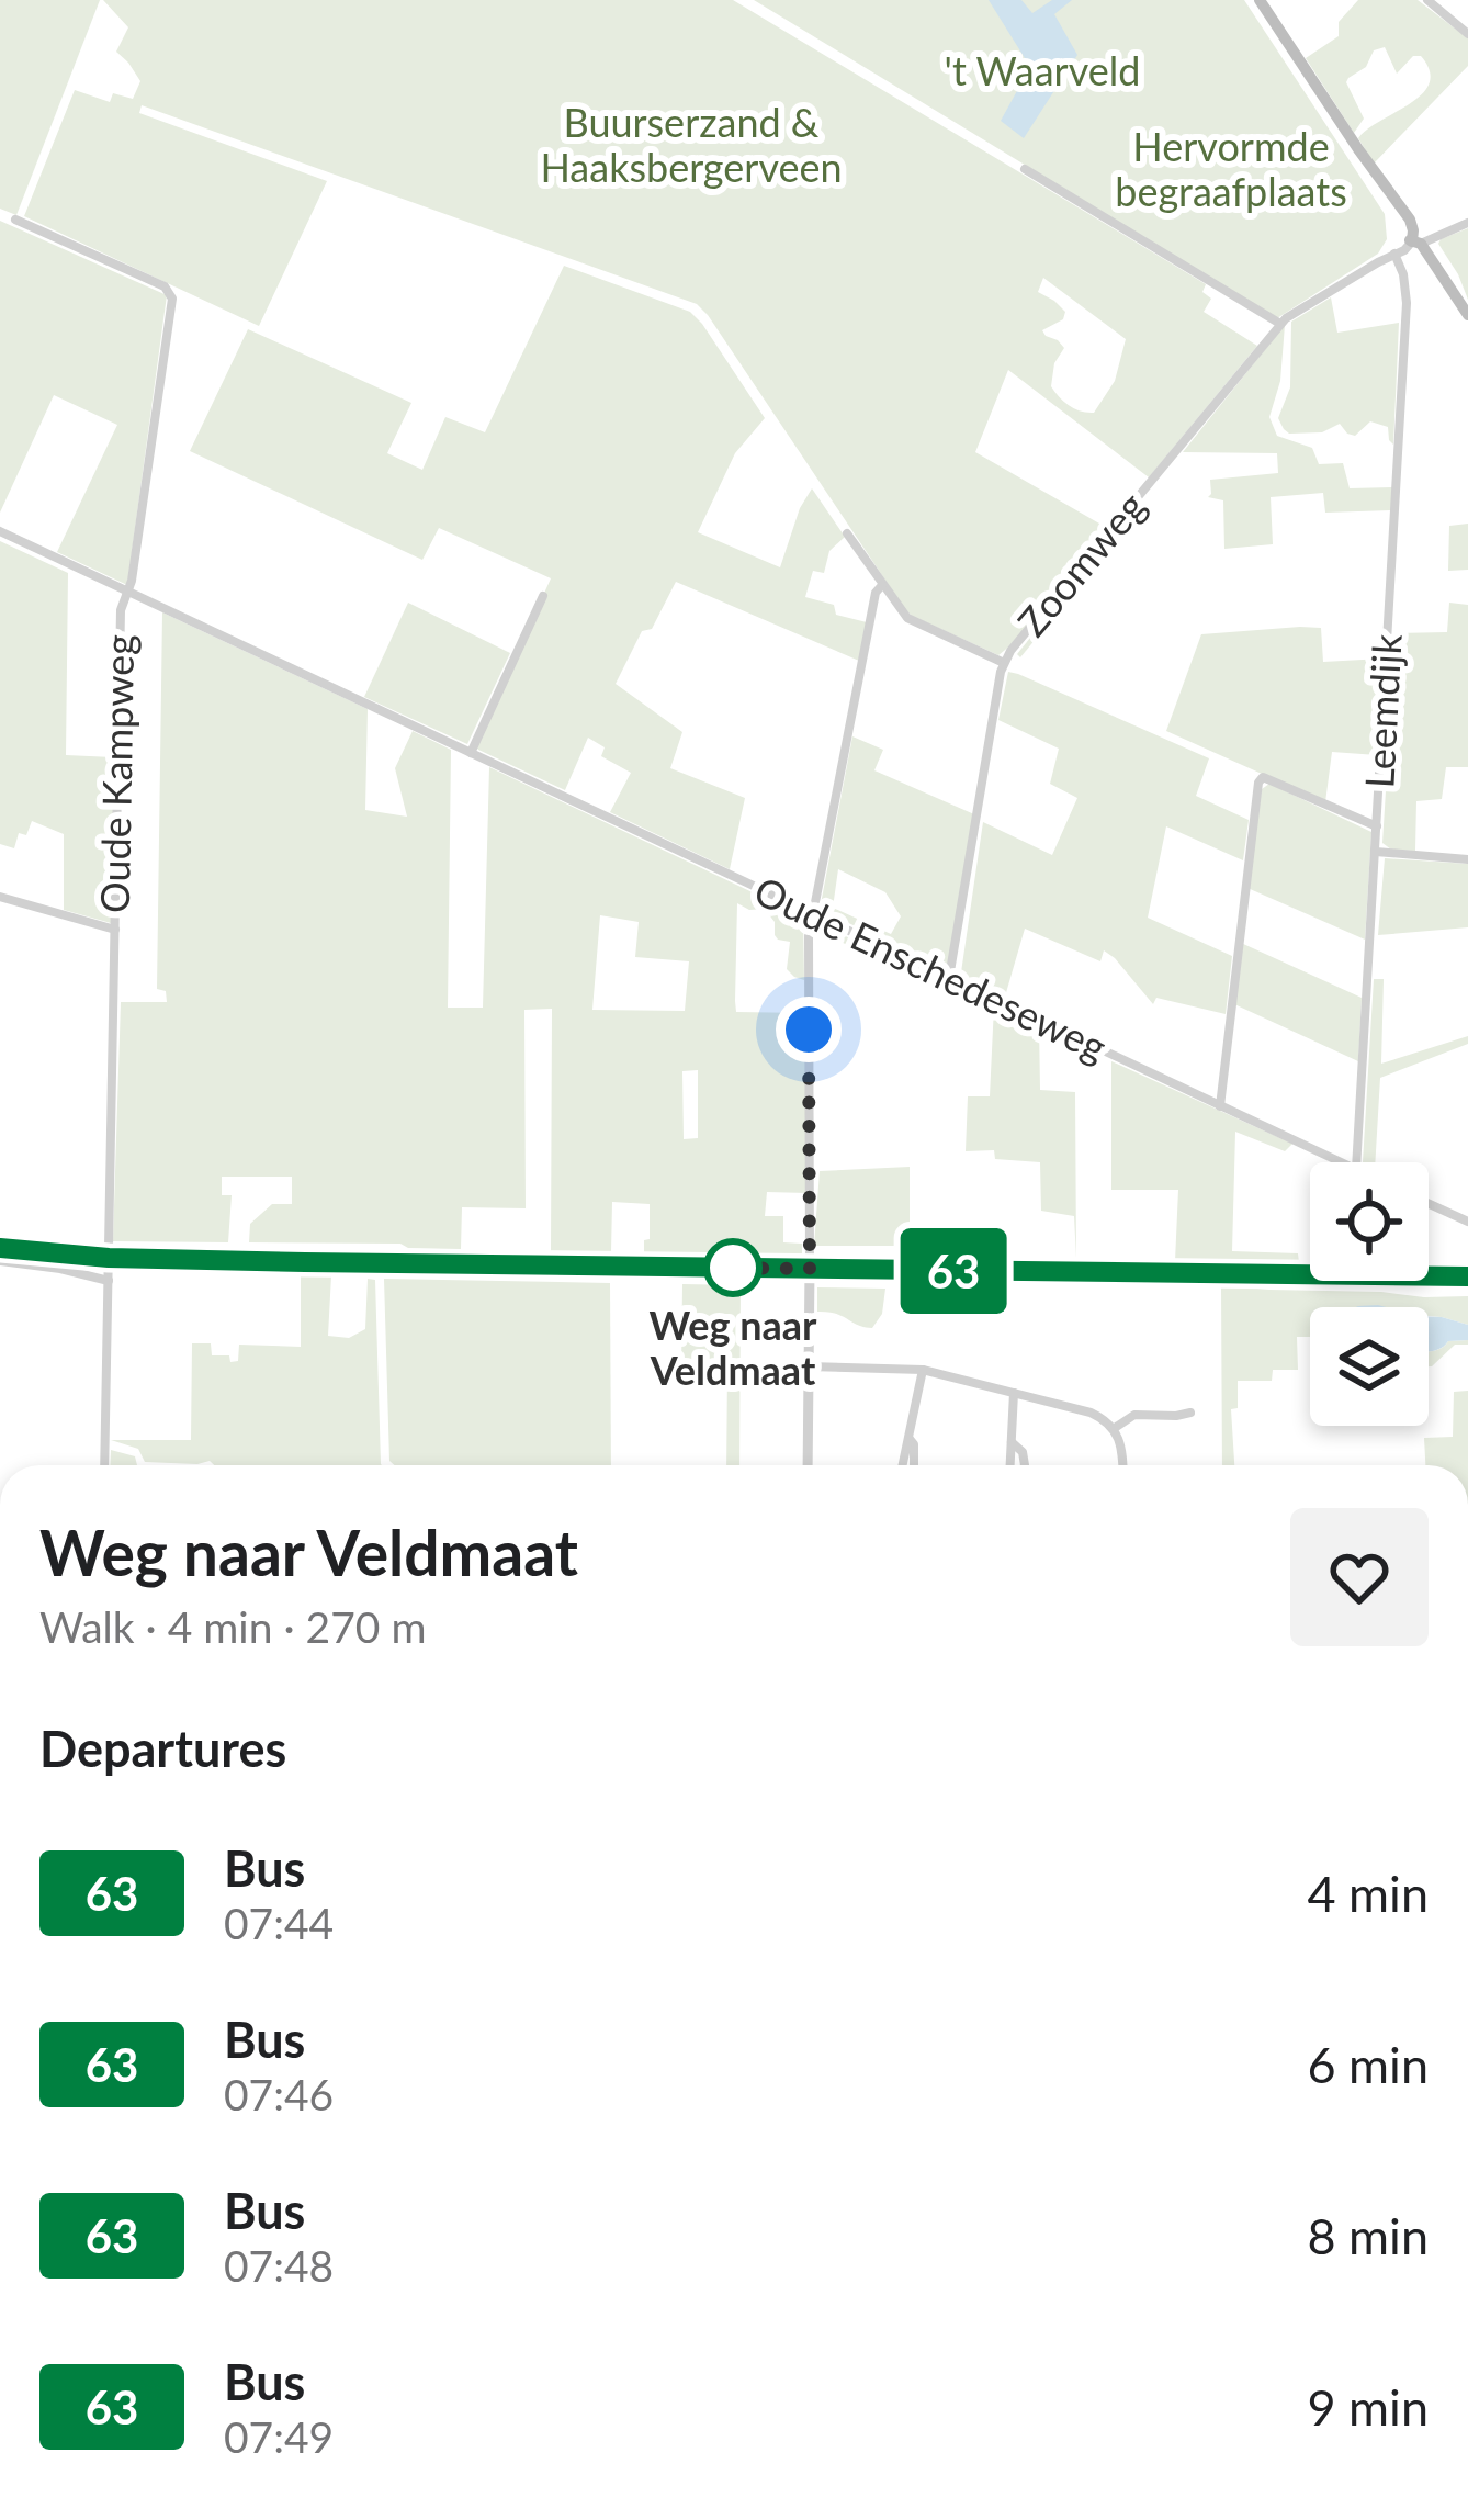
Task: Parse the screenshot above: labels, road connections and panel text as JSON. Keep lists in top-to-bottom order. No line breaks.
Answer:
{"streets":{"street":["Zoomweg","Leemdijk","Oude Kampweg","Oude Enschedeseweg"]},"crossings":[["Zoomweg","Leemdijk"],["Zoomweg","Oude Enschedeseweg"],["Oude Kampweg","Oude Enschedeseweg"]],"parks":["'t Waarveld","Buurserzand & Haaksbergerveen","Hervormde begraafplaats"],"places":["Weg naar Veldmaat"],"lines":["bus line 63"],"page":{"on_map":"63","heading":[["Weg naar Veldmaat","Walk · 4 min · 270 m"],"Departures"],"list":[{"mark":"63","name":"Bus","note":"07:44","value":"4 min"},{"mark":"63","name":"Bus","note":"07:46","value":"6 min"},{"mark":"63","name":"Bus","note":"07:48","value":"8 min"},{"mark":"63","name":"Bus","note":"07:49","value":"9 min"}]}}
